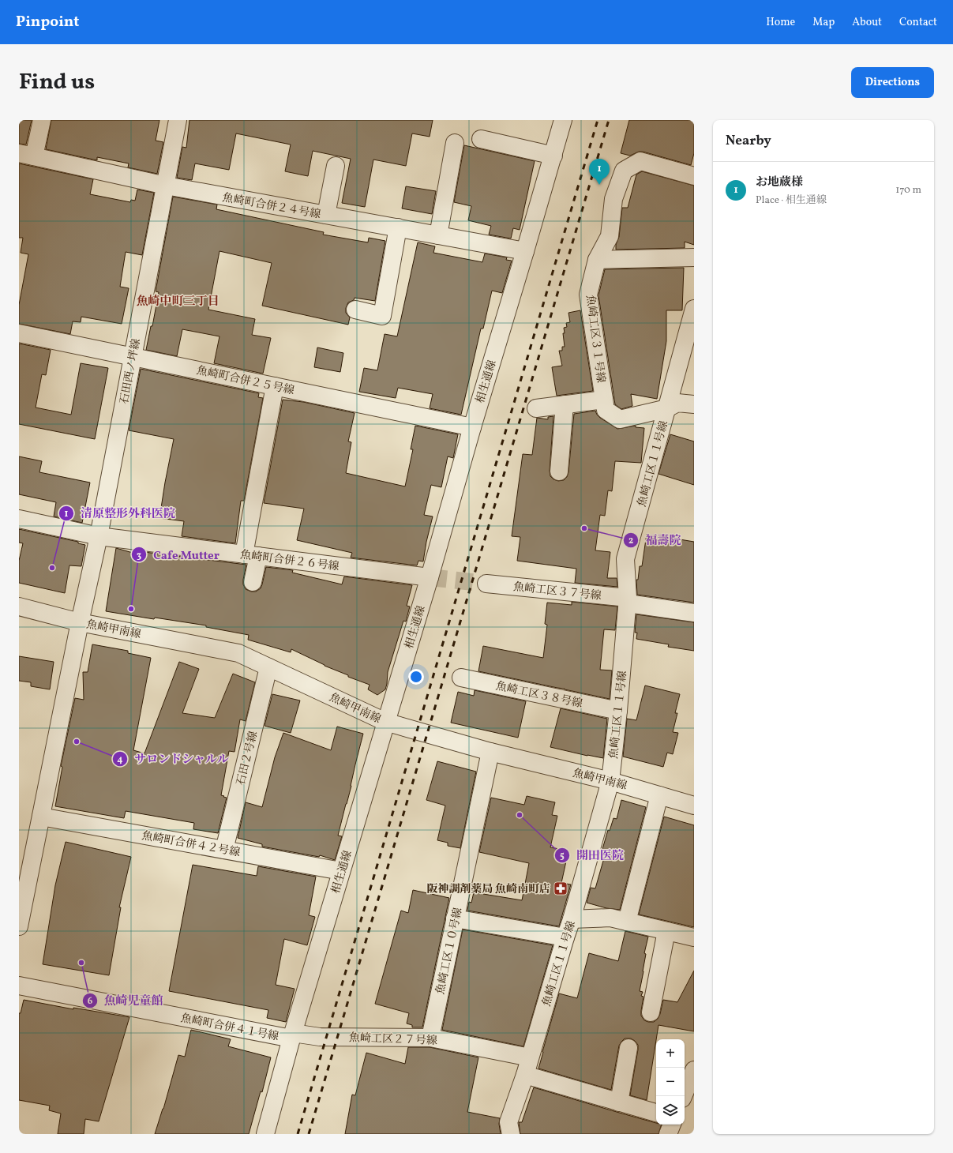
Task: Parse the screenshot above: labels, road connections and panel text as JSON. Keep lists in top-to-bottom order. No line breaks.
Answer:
{"streets":{"street":["魚崎町合併２４号線","魚崎工区３１号線","石田西ノ坪線","魚崎町合併２５号線","相生通線","魚崎工区１１号線","魚崎町合併２６号線","魚崎工区３７号線","魚崎甲南線","魚崎工区３８号線","石田２号線","魚崎町合併４２号線","魚崎工区１０号線","魚崎町合併４１号線","魚崎工区２７号線"]},"crossings":[["魚崎町合併２４号線","石田西ノ坪線"],["魚崎町合併２４号線","相生通線"],["魚崎工区３１号線","魚崎工区１１号線"],["石田西ノ坪線","魚崎町合併２５号線"],["石田西ノ坪線","魚崎町合併２６号線"],["石田西ノ坪線","魚崎甲南線"],["石田西ノ坪線","魚崎町合併４２号線"],["魚崎町合併２５号線","相生通線"],["相生通線","魚崎町合併２６号線"],["相生通線","魚崎甲南線"],["相生通線","魚崎町合併４２号線"],["相生通線","魚崎町合併４１号線"],["相生通線","魚崎工区２７号線"],["魚崎工区１１号線","魚崎工区３７号線"],["魚崎工区１１号線","魚崎甲南線"],["魚崎工区１１号線","魚崎工区３８号線"],["魚崎工区１１号線","魚崎工区２７号線"],["魚崎甲南線","石田２号線"],["魚崎甲南線","魚崎工区１０号線"],["石田２号線","魚崎町合併４２号線"],["魚崎工区１０号線","魚崎工区２７号線"],["魚崎町合併４１号線","魚崎工区２７号線"]],"districts":["魚崎中町三丁目"],"places":{"other":["福壽院","清原整形外科医院","Cafe Mutter","サロンドシャルル","開田医院","魚崎児童館"],"pharmacy":["阪神調剤薬局 魚崎南町店"]},"page":{"header":"Pinpoint","nav":["Home","Map","About","Contact"],"title":"Find us","buttons":"Directions","heading":"Nearby","pins":"1","list":[{"mark":"1","name":"お地蔵様","note":"Place · 相生通線","value":"170 m"}],"map_buttons":["+","−"]}}
